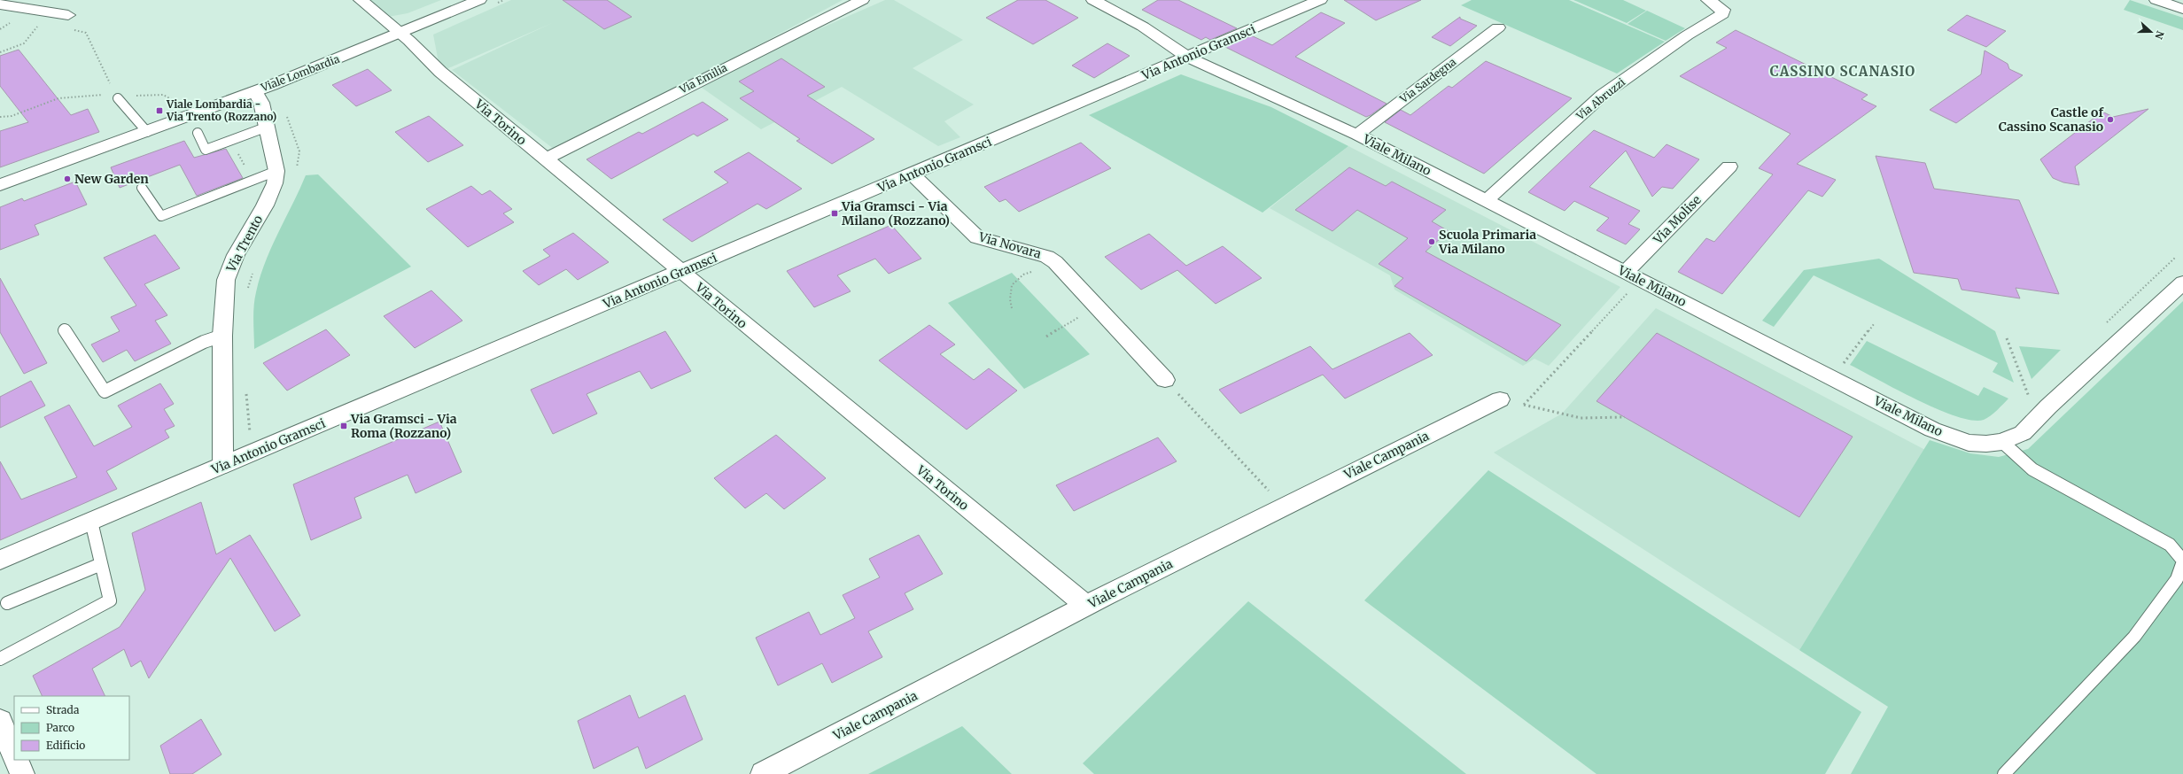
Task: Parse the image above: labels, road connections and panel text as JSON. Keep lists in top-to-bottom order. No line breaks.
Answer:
{"streets":{"street":["Via Antonio Gramsci","Viale Lombardia","Via Emilia","Via Sardegna","Via Abruzzi","Via Torino","Viale Milano","Via Molise","Via Trento","Via Novara","Viale Campania"]},"crossings":[["Via Antonio Gramsci","Via Torino"],["Via Antonio Gramsci","Viale Milano"],["Via Antonio Gramsci","Via Trento"],["Via Antonio Gramsci","Via Novara"],["Viale Lombardia","Via Torino"],["Viale Lombardia","Via Trento"],["Via Emilia","Via Torino"],["Via Sardegna","Viale Milano"],["Via Abruzzi","Viale Milano"],["Via Torino","Viale Campania"],["Viale Milano","Via Molise"]],"districts":["CASSINO SCANASIO"],"places":{"transit":["Viale Lombardia - Via Trento (Rozzano)","Via Gramsci - Via Milano (Rozzano)","Via Gramsci - Via Roma (Rozzano)"],"other":["Castle of Cassino Scanasio","New Garden","Scuola Primaria Via Milano"]},"legend":["Strada","Parco","Edificio"],"north":"right"}
